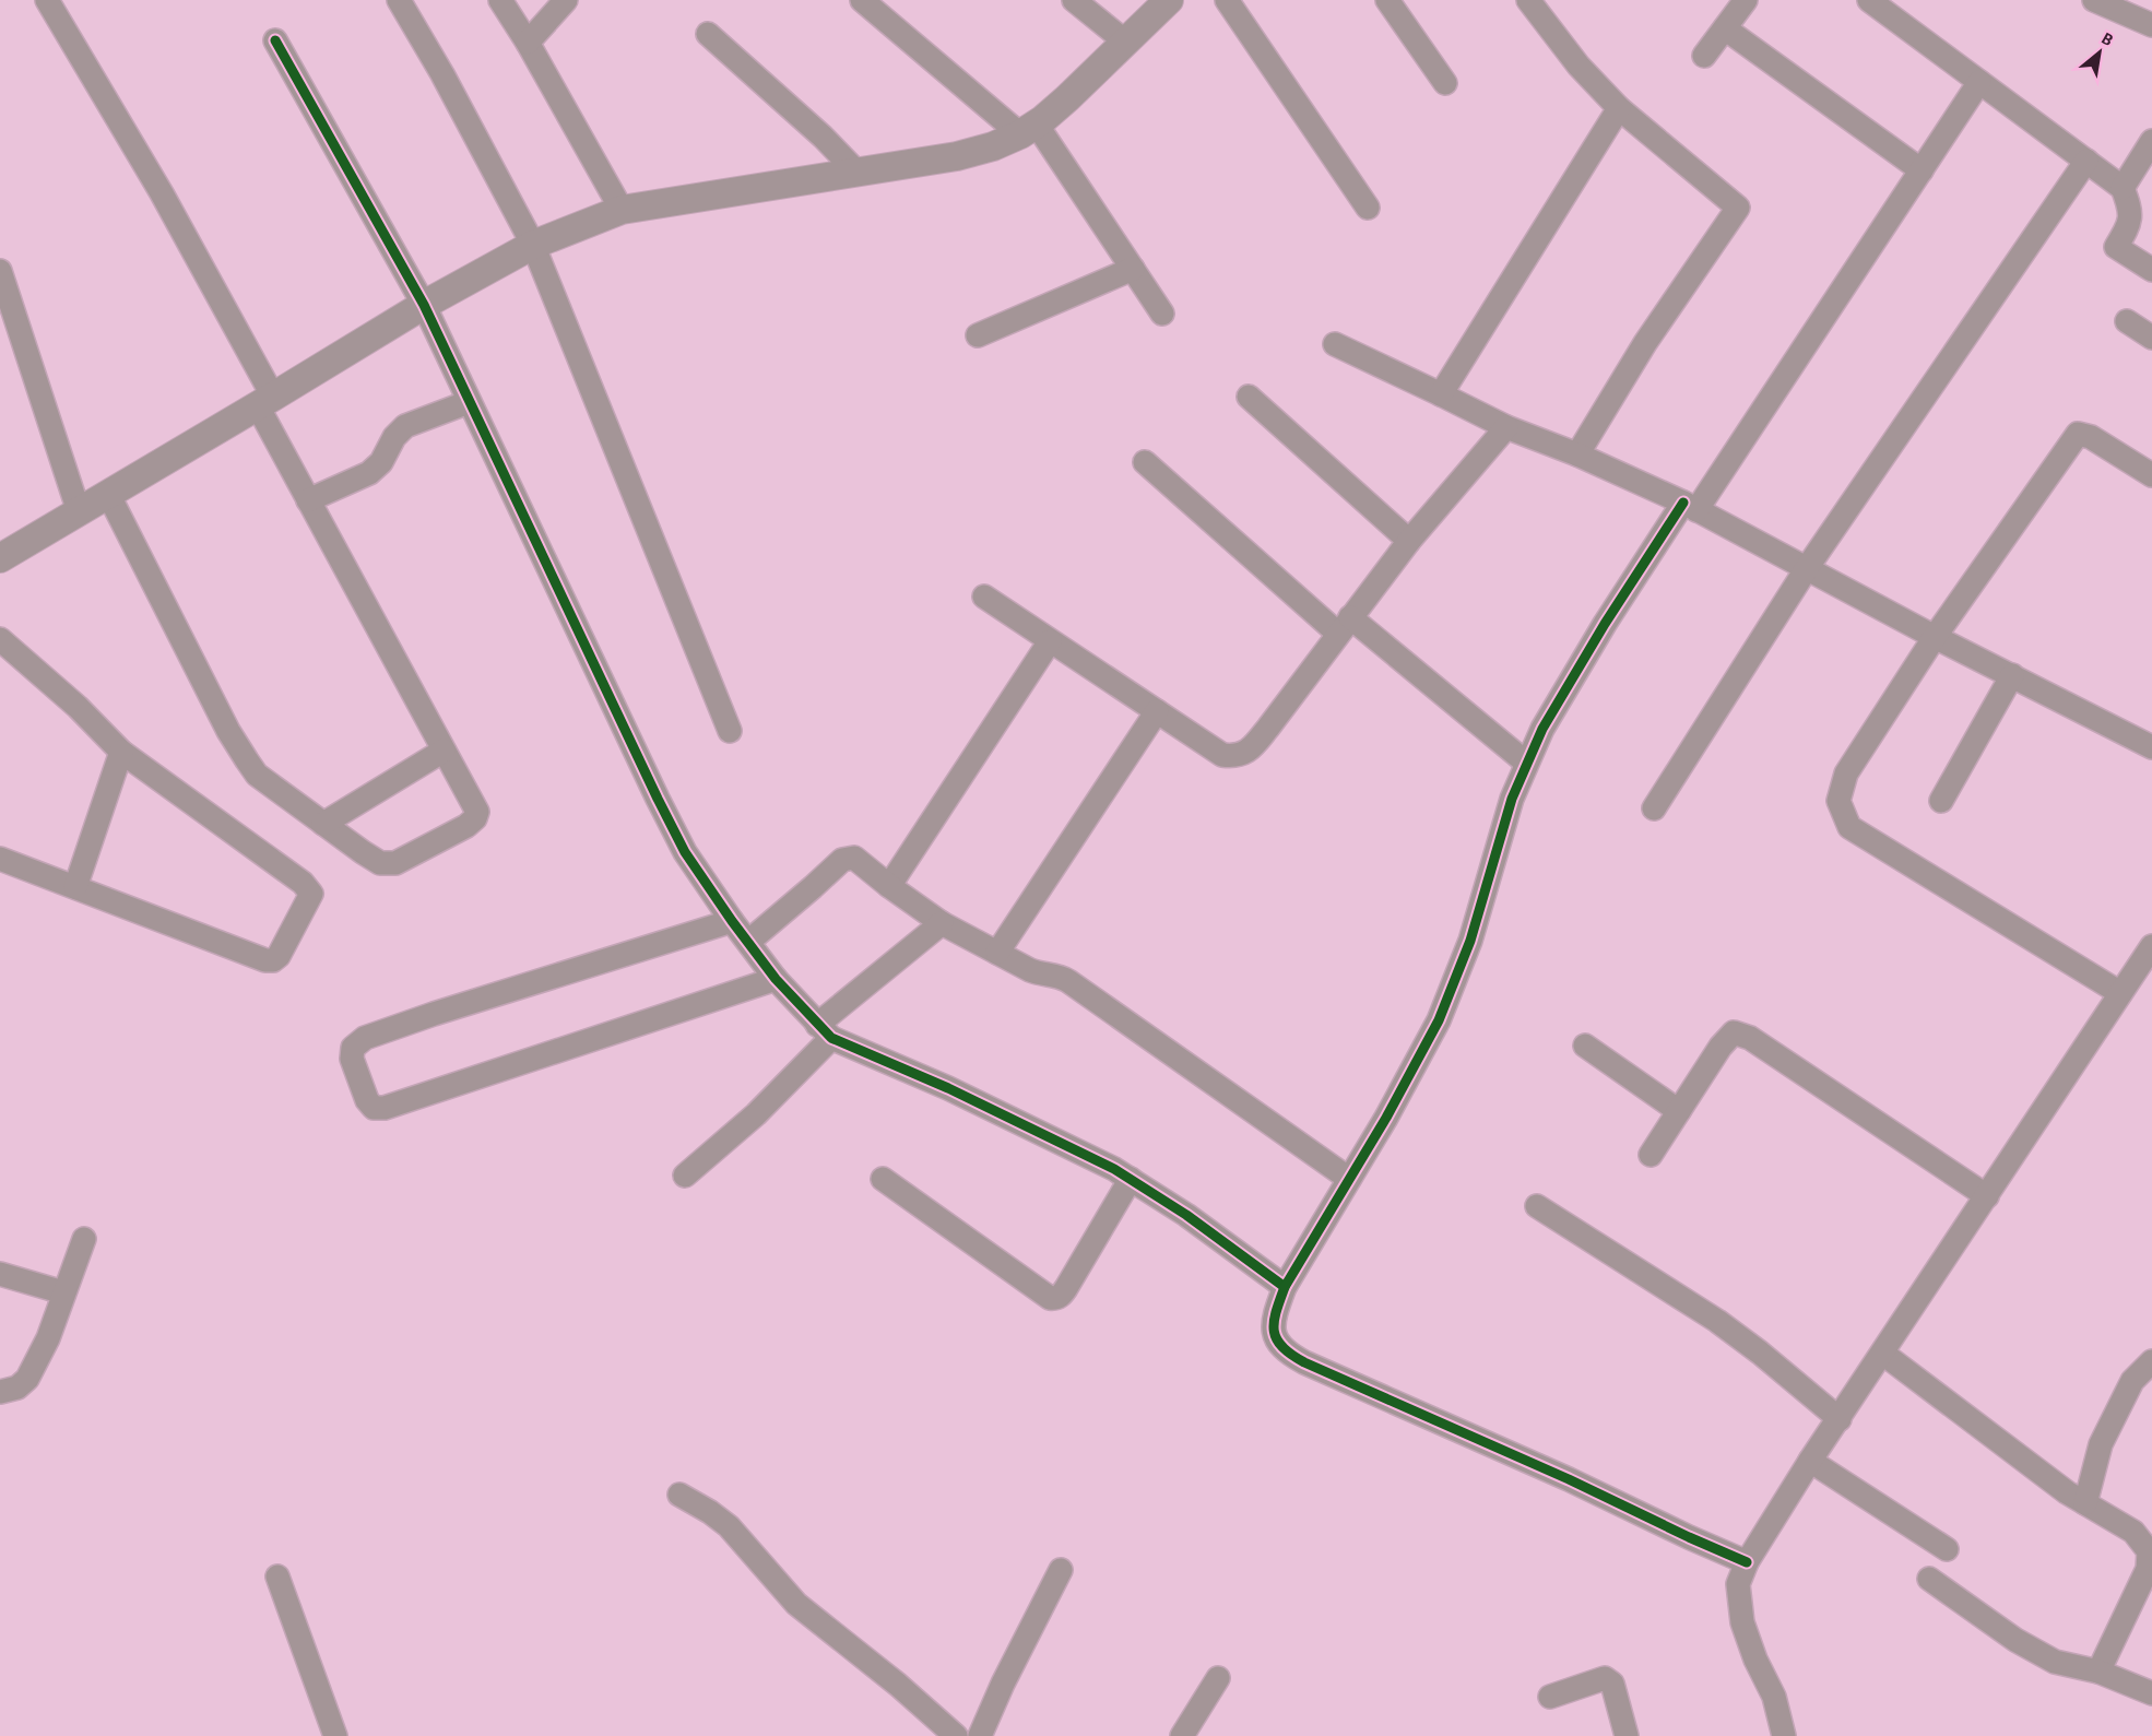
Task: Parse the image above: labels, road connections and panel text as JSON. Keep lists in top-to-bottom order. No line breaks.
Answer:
{"north":"top right"}
